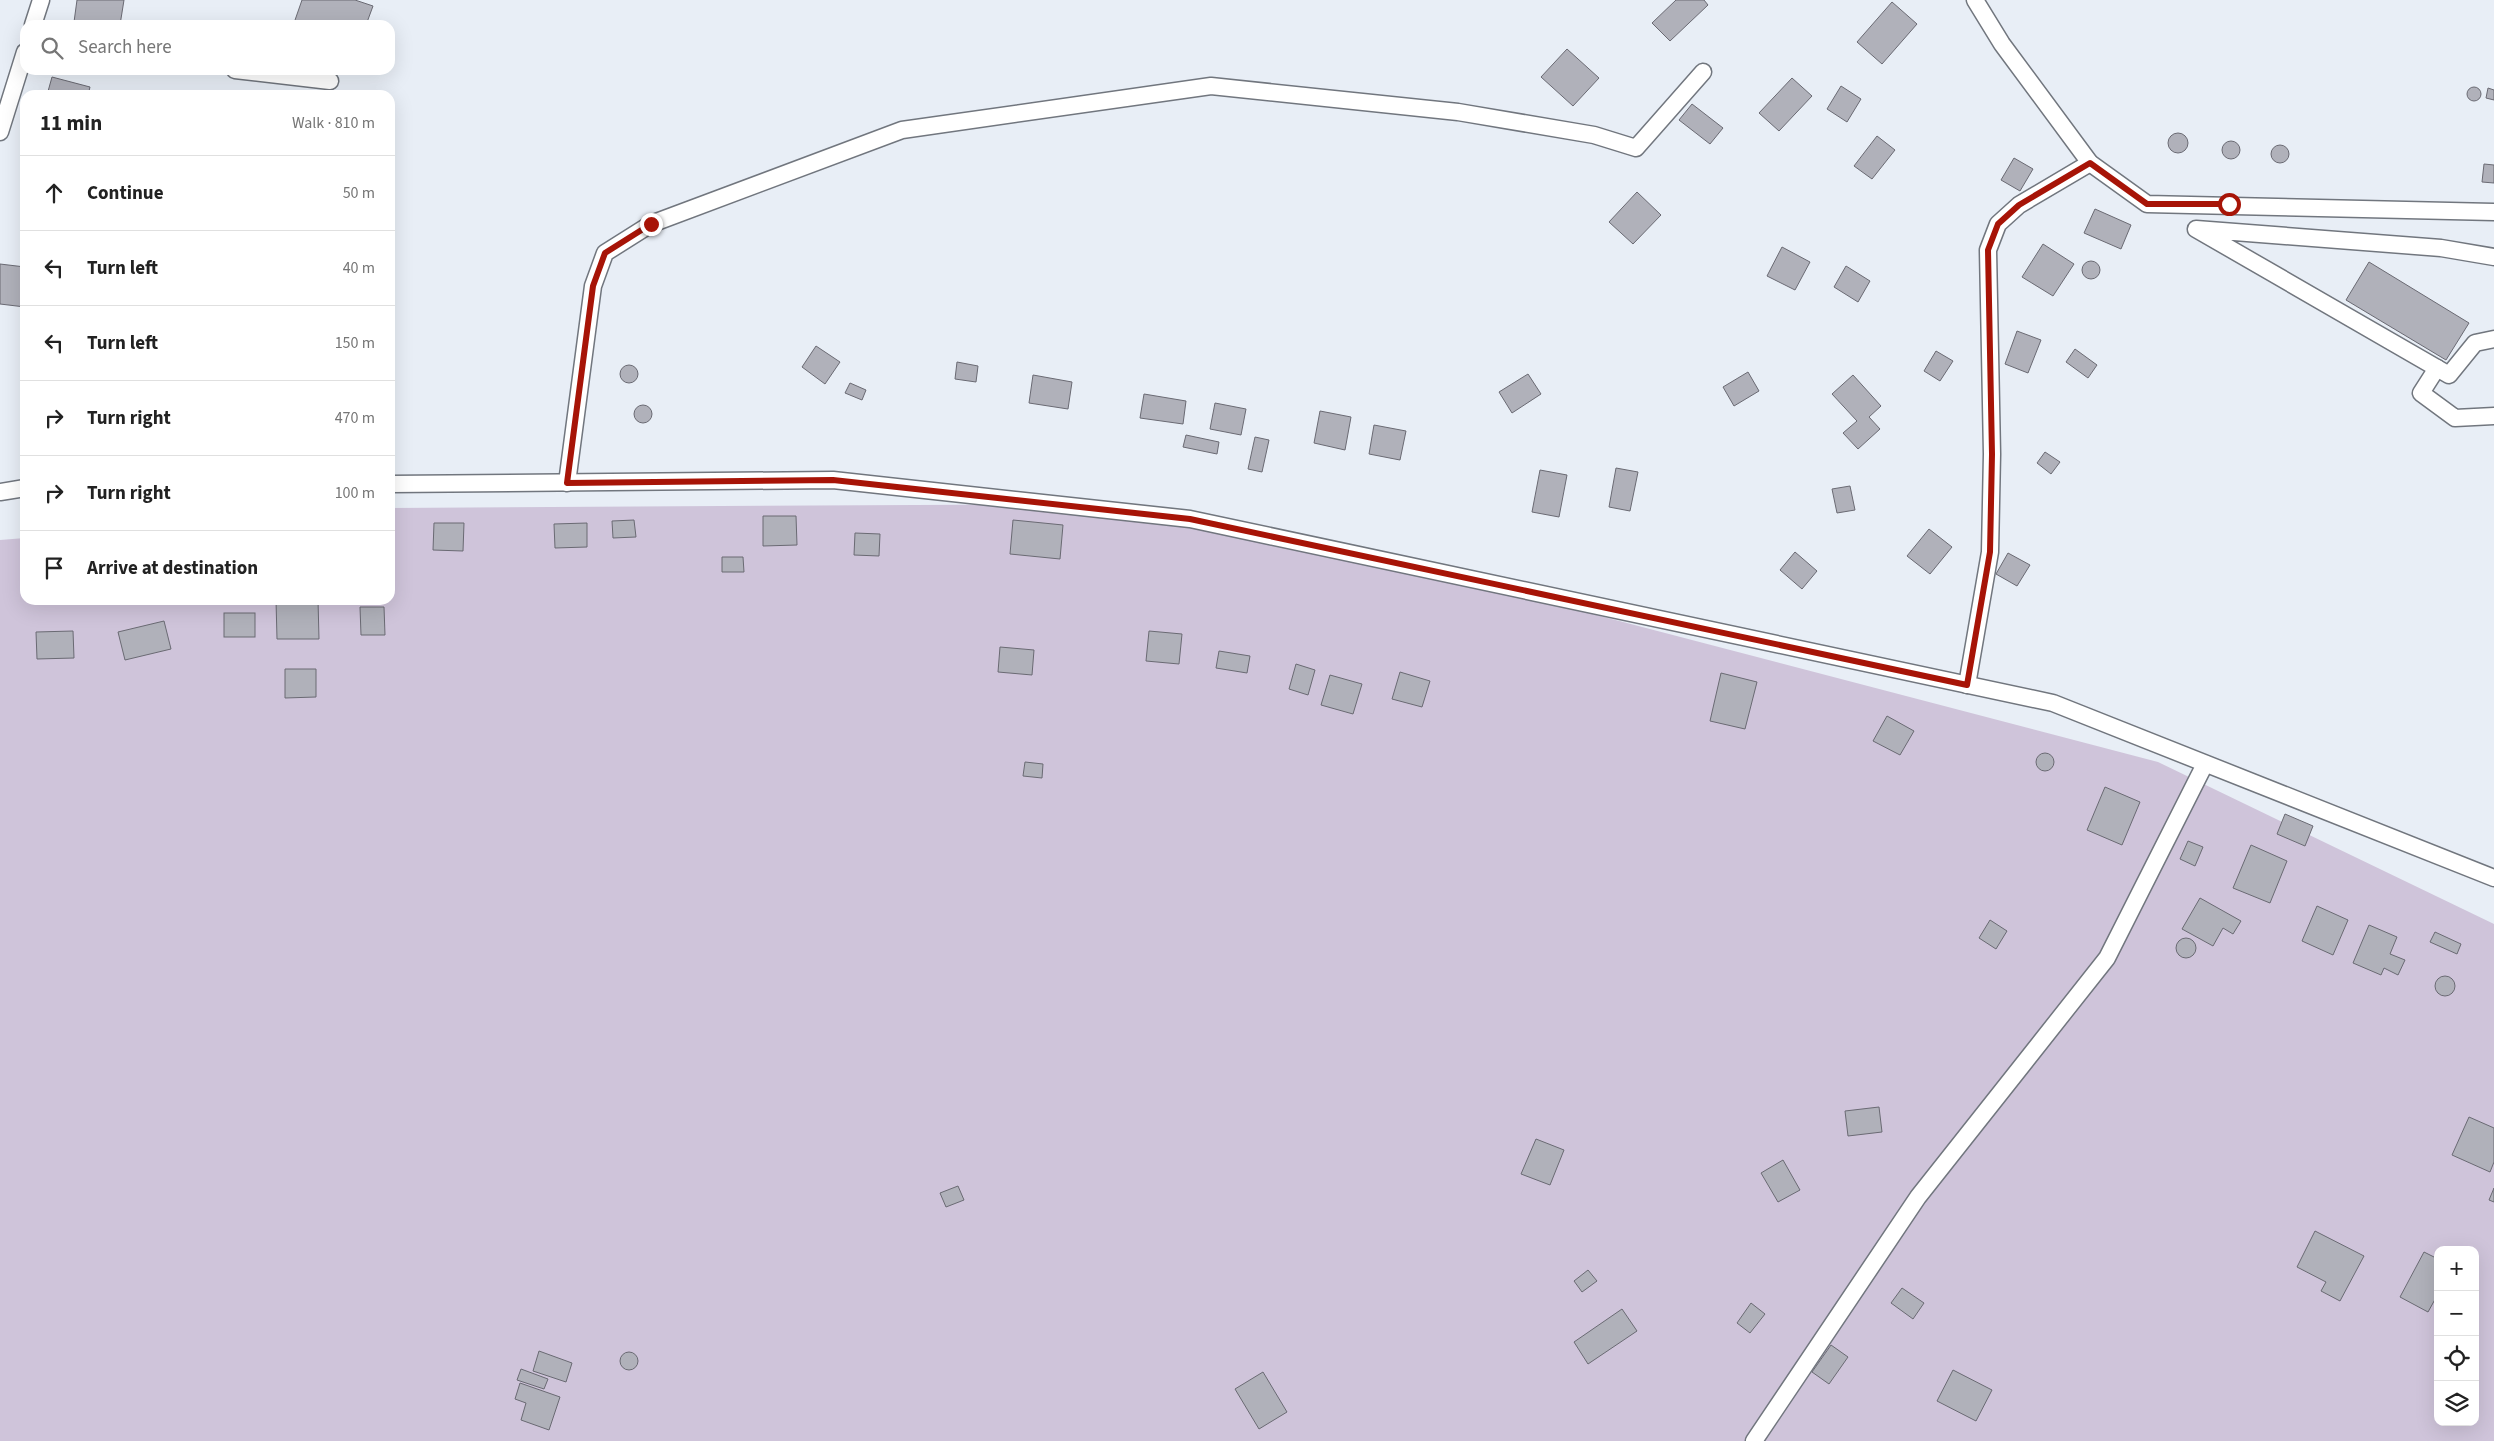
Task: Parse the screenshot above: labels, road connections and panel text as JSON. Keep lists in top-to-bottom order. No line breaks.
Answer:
{"page":{"search":"Search here","heading":["11 min","Walk · 810 m"],"list":[["Continue","50 m"],["Turn left","40 m"],["Turn left","150 m"],["Turn right","470 m"],["Turn right","100 m"],"Arrive at destination"],"map_buttons":["+","−"]}}
